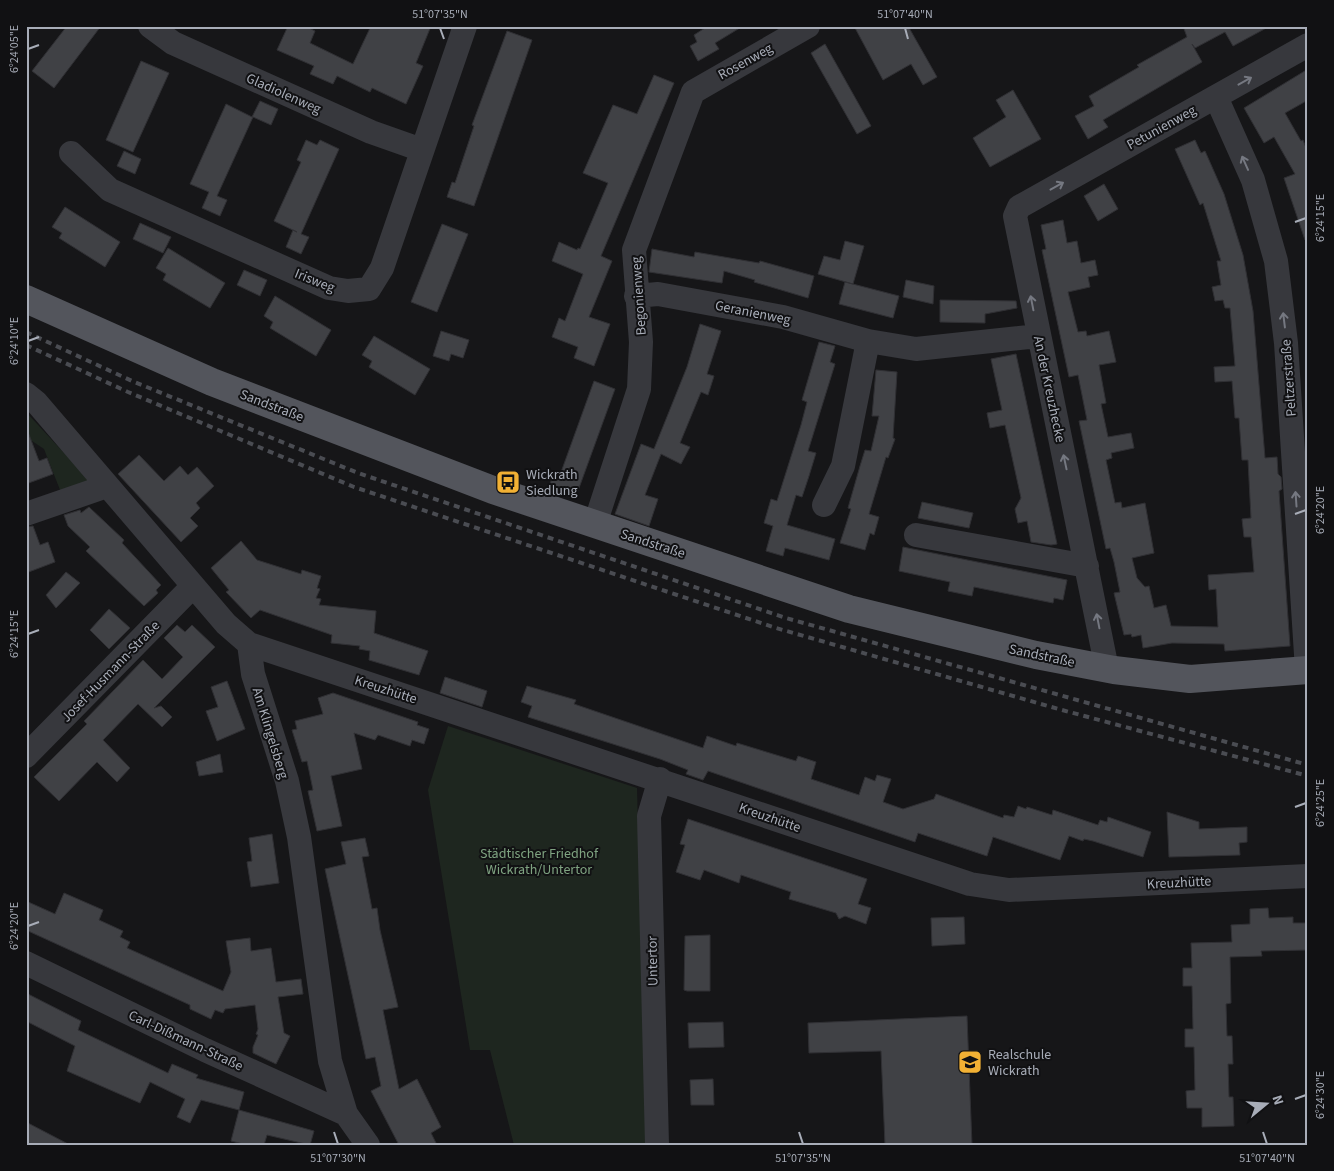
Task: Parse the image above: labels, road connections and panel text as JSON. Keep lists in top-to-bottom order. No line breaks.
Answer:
{"streets":{"main road":["Sandstraße"],"street":["Rosenweg","Gladiolenweg","Petunienweg","Irisweg","Begonienweg","Geranienweg","Peltzerstraße","An der Kreuzhecke","Josef-Husmann-Straße","Kreuzhütte","Am Klingelsberg","Untertor","Carl-Dißmann-Straße"]},"crossings":[["Rosenweg","Begonienweg"],["Gladiolenweg","Irisweg"],["Petunienweg","Peltzerstraße"],["Petunienweg","An der Kreuzhecke"],["Begonienweg","Geranienweg"],["Begonienweg","Sandstraße"],["Geranienweg","An der Kreuzhecke"],["Peltzerstraße","Sandstraße"],["An der Kreuzhecke","Sandstraße"],["Kreuzhütte","Am Klingelsberg"],["Kreuzhütte","Untertor"],["Am Klingelsberg","Carl-Dißmann-Straße"]],"one_way":["Petunienweg","Peltzerstraße","An der Kreuzhecke"],"parks":["Städtischer Friedhof Wickrath/Untertor"],"places":{"bus stop":["Wickrath Siedlung"],"school or university":["Realschule Wickrath"]},"north":"right","coordinates":["51°07'35\"N","51°07'40\"N","6°24'05\"E","6°24'15\"E","6°24'10\"E","6°24'20\"E","6°24'25\"E","6°24'30\"E","51°07'30\"N"]}
